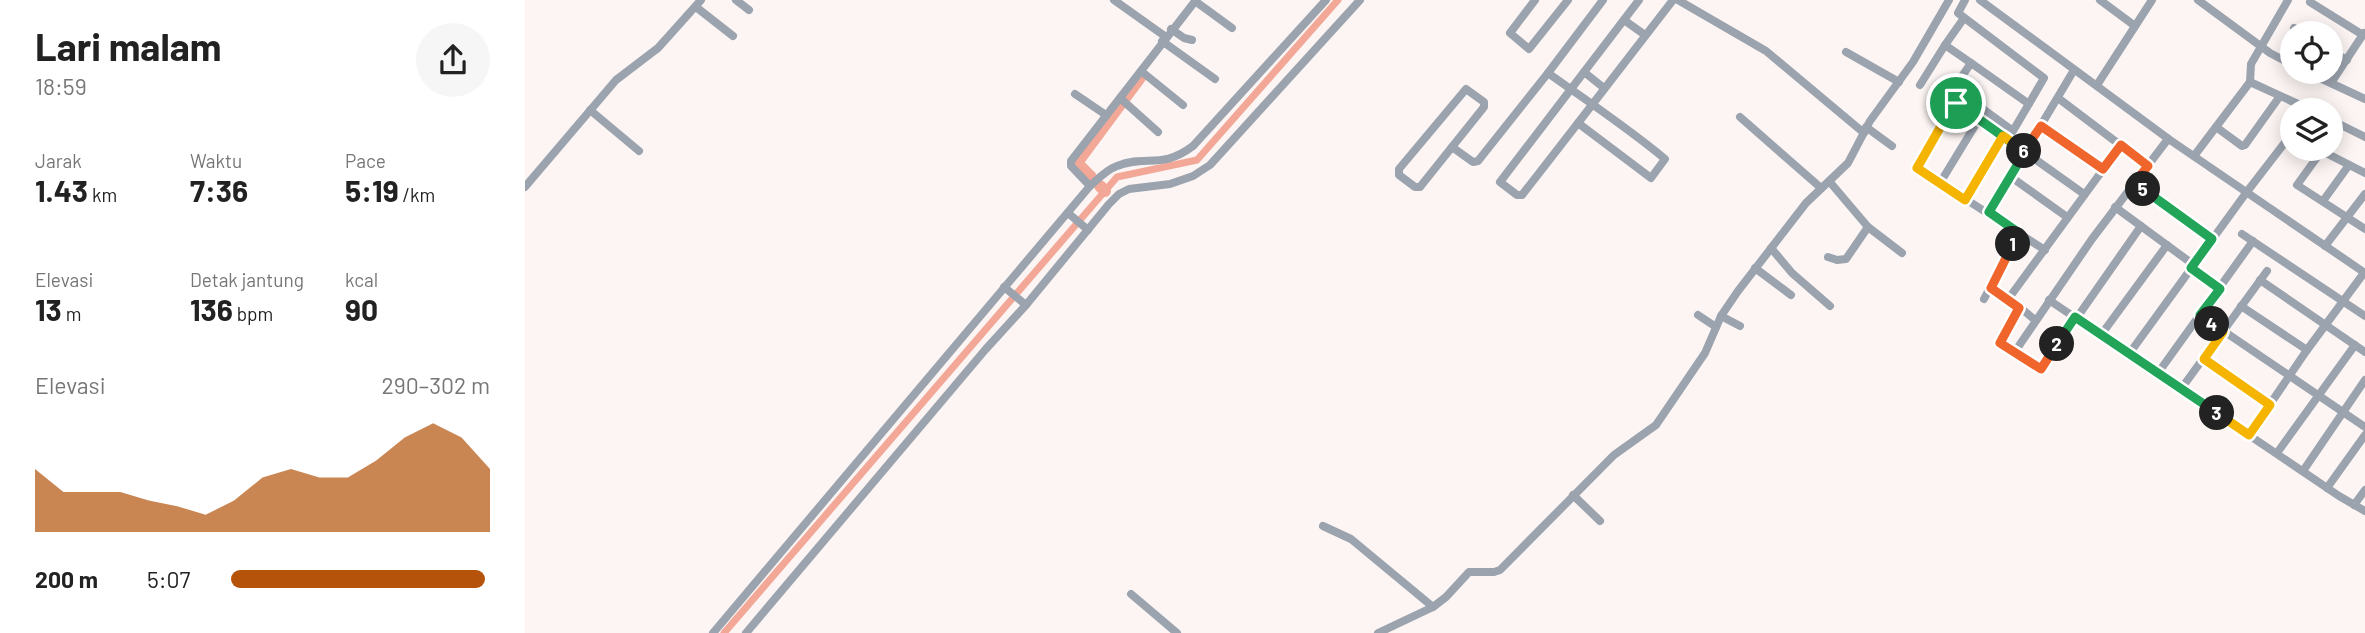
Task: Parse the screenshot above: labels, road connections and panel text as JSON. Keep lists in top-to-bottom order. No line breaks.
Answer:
{"page":{"heading":["Lari malam","18:59"],"stats":[["Jarak","1.43 km"],["Waktu","7:36"],["Pace","5:19 /km"],["Elevasi","13 m"],["Detak jantung","136 bpm"],["kcal","90"]],"pins":["6","5","1","4","2","3"],"chart":["Elevasi","290–302 m"],"list":[{"name":"200 m","note":"5:07"}]}}
